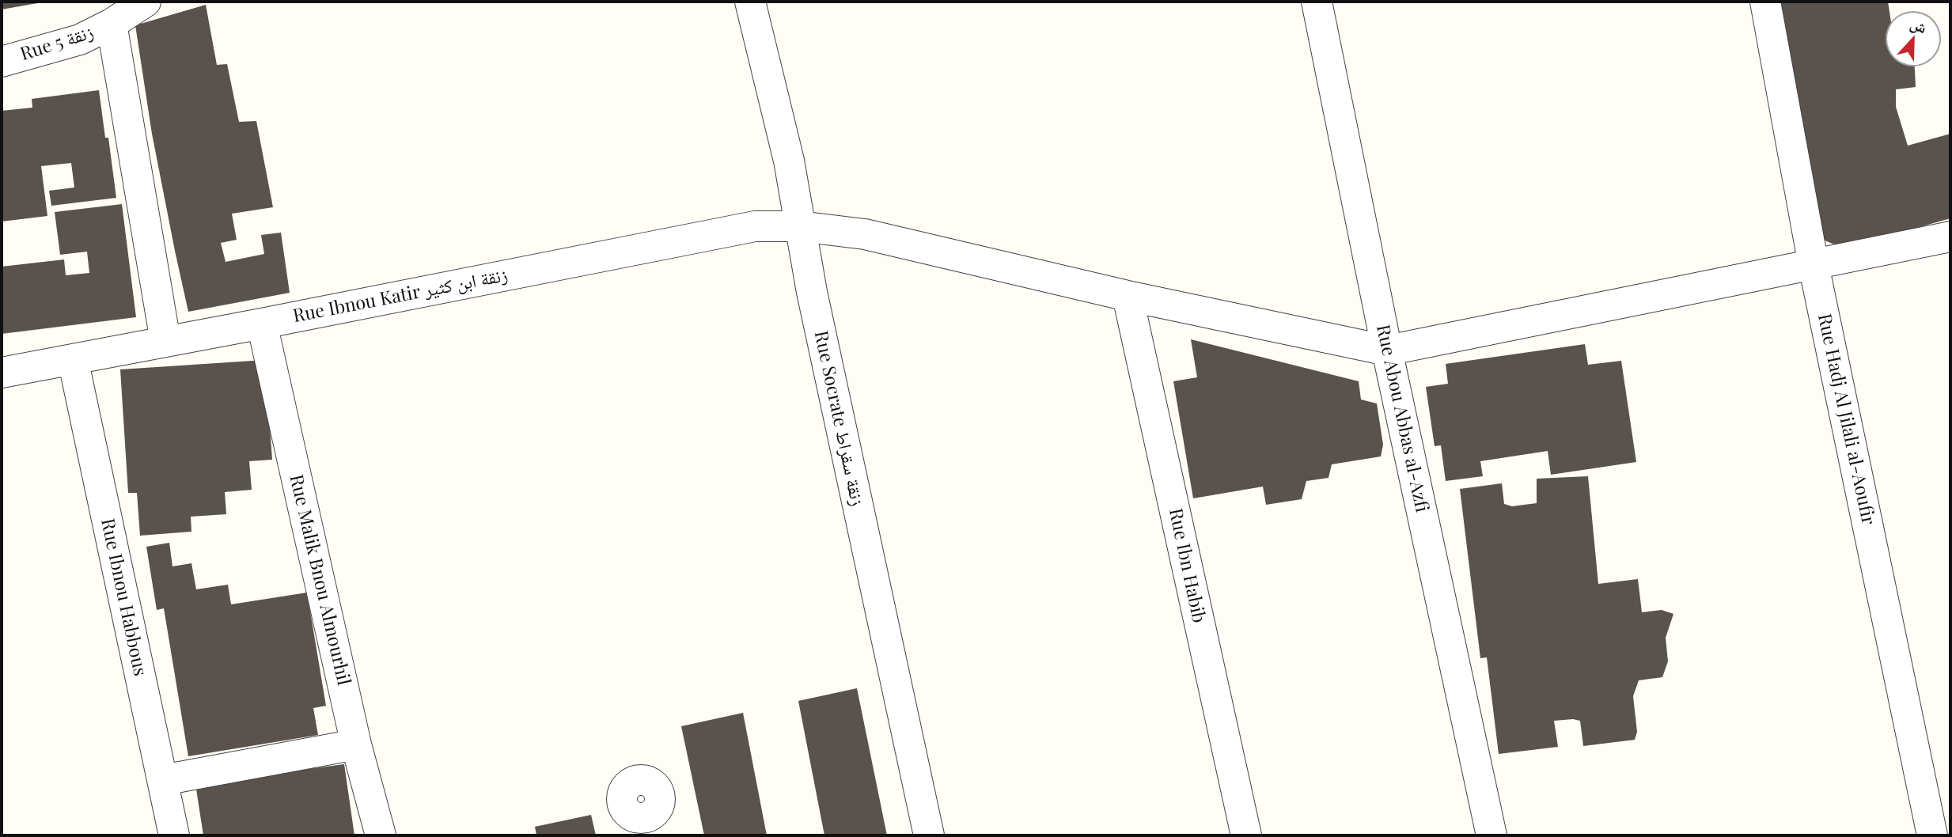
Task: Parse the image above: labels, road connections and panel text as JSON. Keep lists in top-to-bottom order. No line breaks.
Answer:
{"streets":{"street":["Rue 5 زنقة","Rue Ibnou Katir زنقة ابن كثير","Rue Socrate زنقة سقراط","Rue Abou Abbas al-Azfi","Rue Hadj Al Jilali al-Aoufir","Rue Ibn Habib","Rue Malik Bnou Almourhil","Rue Ibnou Habbous"]},"crossings":[["Rue Ibnou Katir زنقة ابن كثير","Rue Socrate زنقة سقراط"],["Rue Ibnou Katir زنقة ابن كثير","Rue Abou Abbas al-Azfi"],["Rue Ibnou Katir زنقة ابن كثير","Rue Ibn Habib"],["Rue Ibnou Katir زنقة ابن كثير","Rue Malik Bnou Almourhil"],["Rue Ibnou Katir زنقة ابن كثير","Rue Ibnou Habbous"]],"north":"top"}
